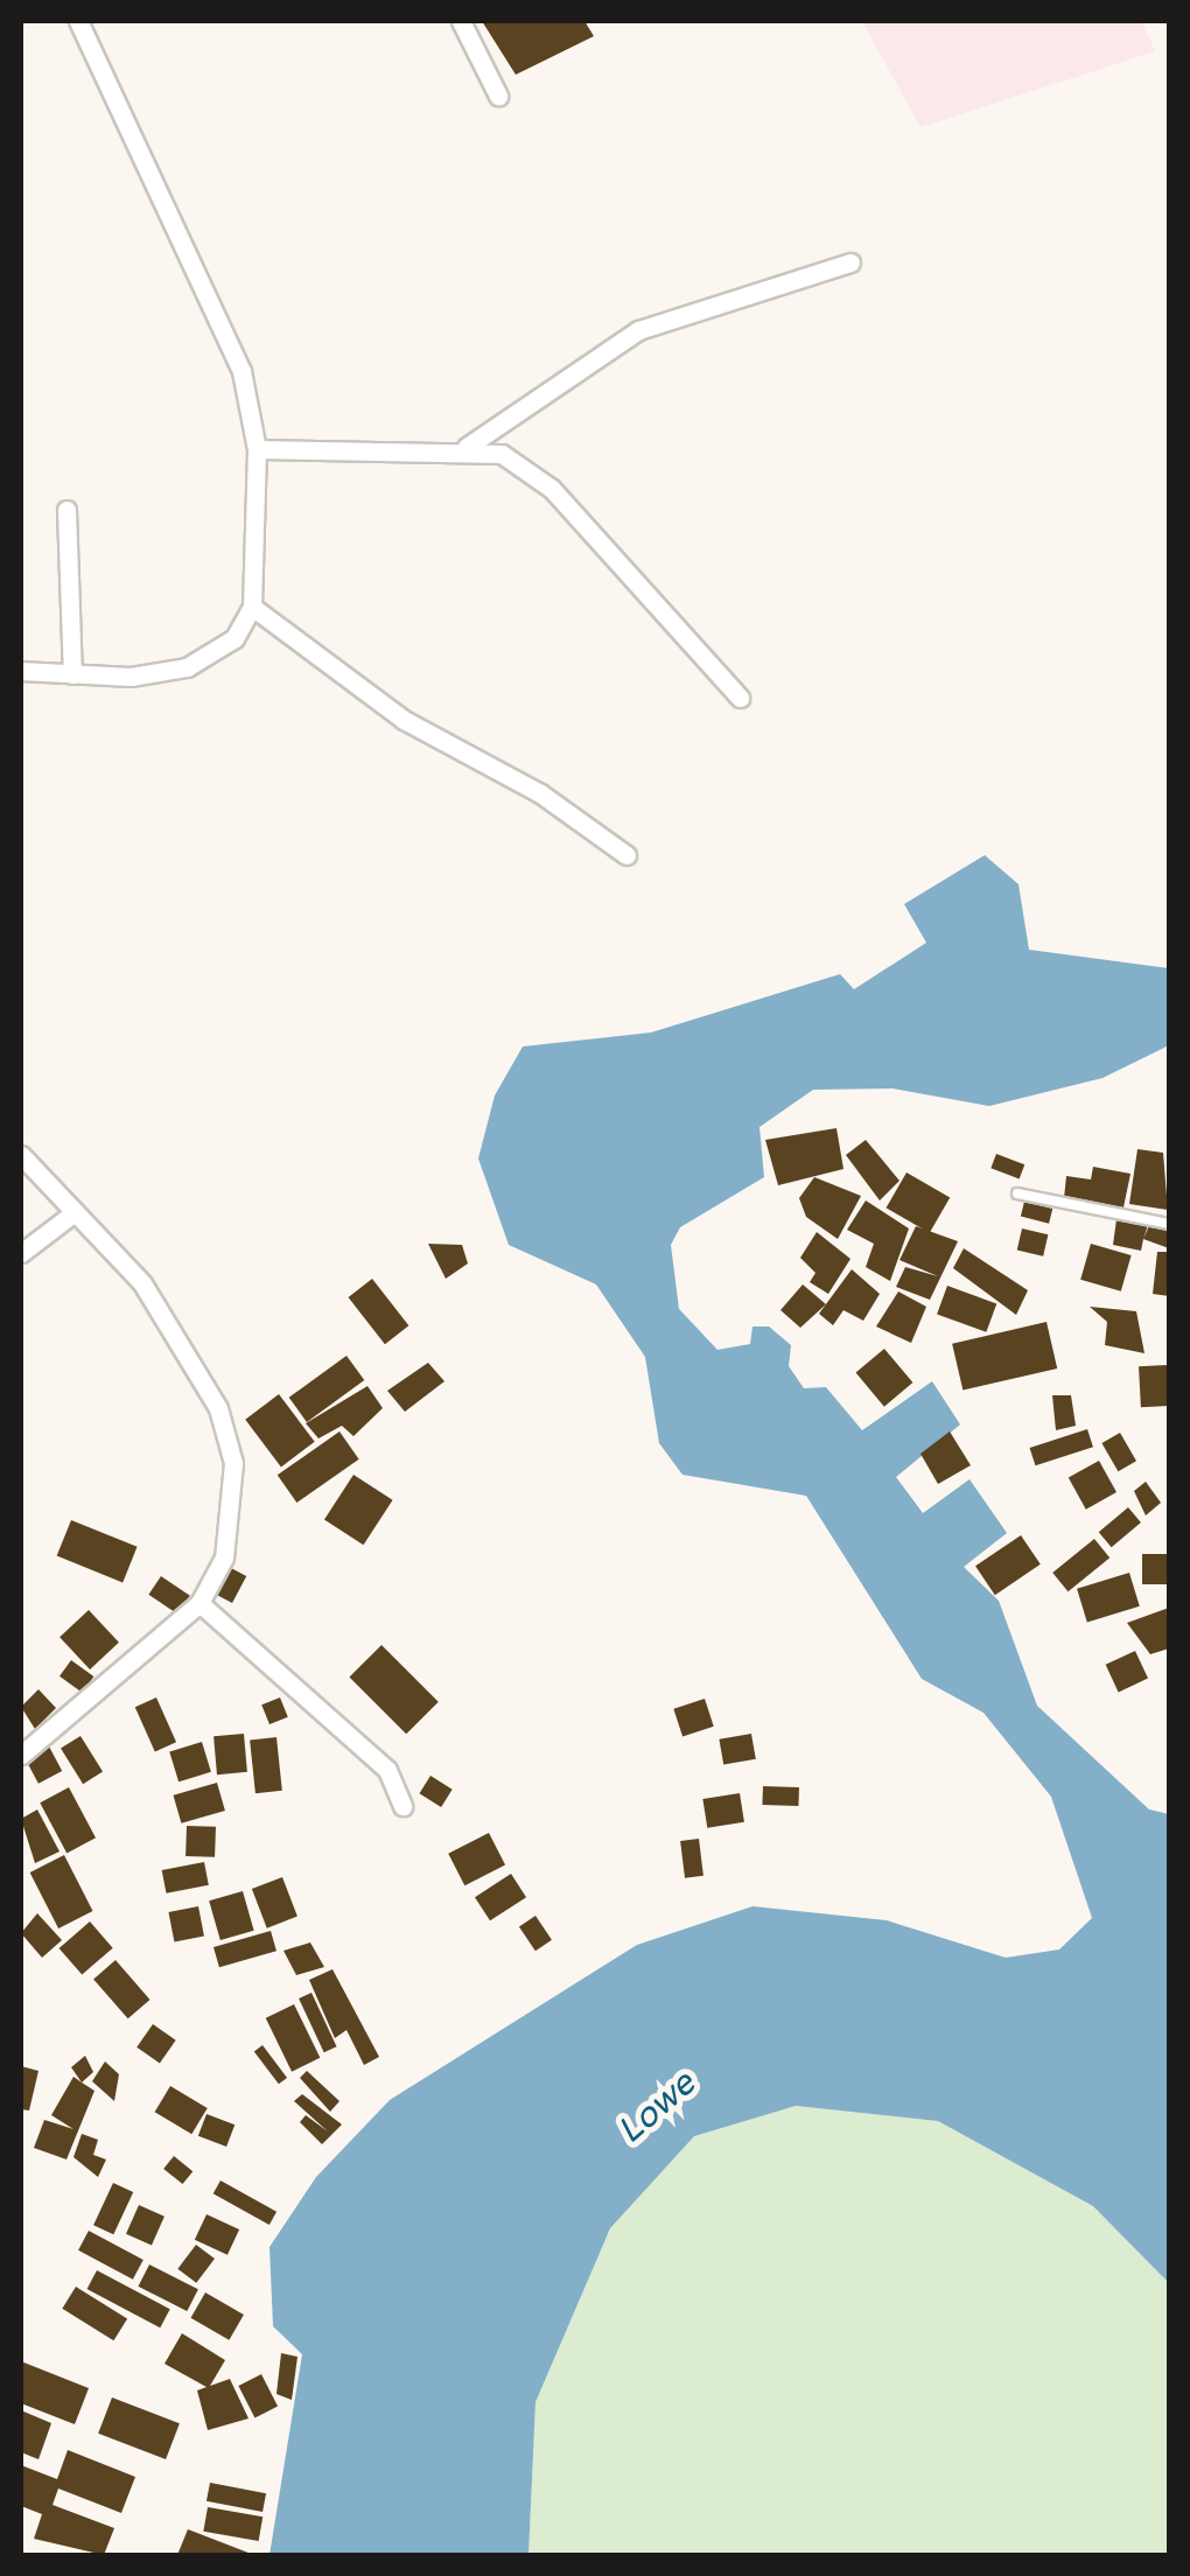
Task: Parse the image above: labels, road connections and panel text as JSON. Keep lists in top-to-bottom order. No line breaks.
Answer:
{"water":["Lowe"]}
